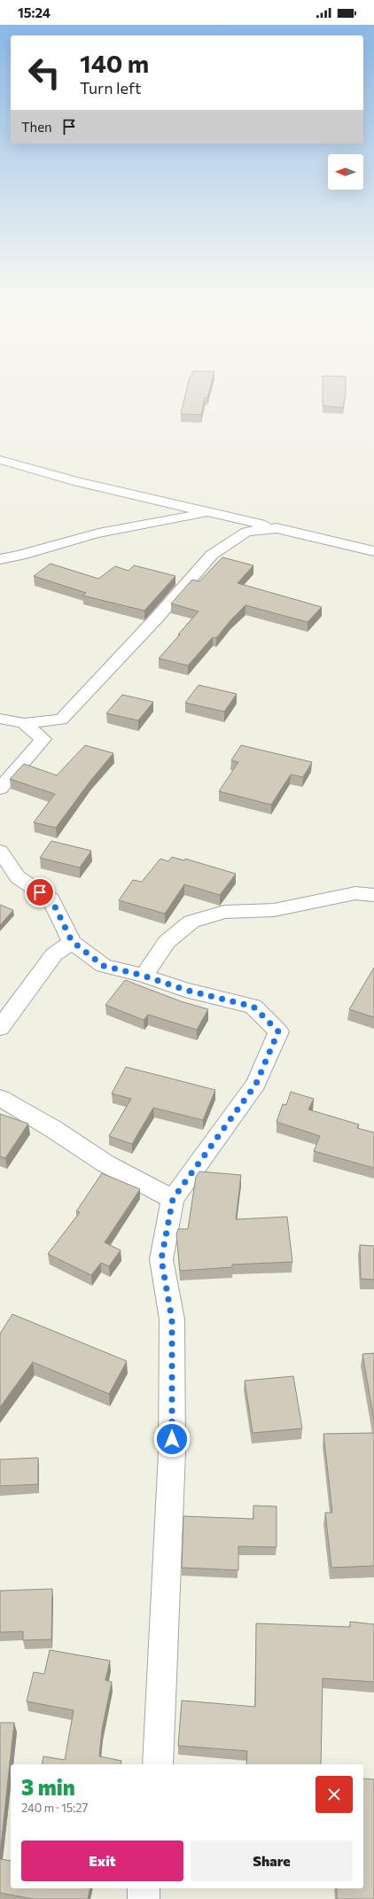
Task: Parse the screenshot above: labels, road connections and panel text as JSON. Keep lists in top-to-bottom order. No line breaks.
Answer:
{"north":"left","page":{"status":"15:24","turn":["140 m","Turn left"],"then":"Then","heading":["3 min","240 m · 15:27"],"buttons":["Exit","Share"]}}
